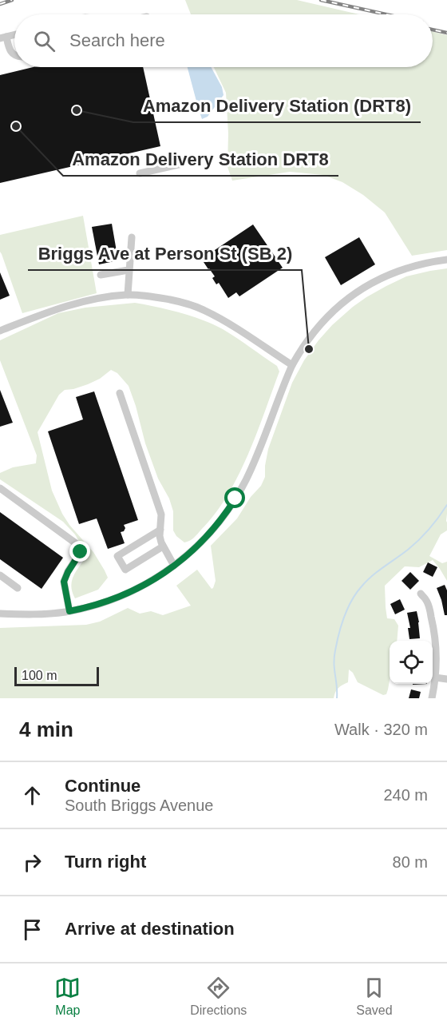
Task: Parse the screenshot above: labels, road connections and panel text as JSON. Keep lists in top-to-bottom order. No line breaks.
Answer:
{"places":["Amazon Delivery Station (DRT8)","Amazon Delivery Station DRT8","Briggs Ave at Person St (SB 2)"],"scale_bar":"100 m","page":{"search":"Search here","scale":"100 m","heading":["4 min","Walk · 320 m"],"list":[["Continue","South Briggs Avenue","240 m"],["Turn right","80 m"],"Arrive at destination"],"nav":["Map","Directions","Saved"]}}
